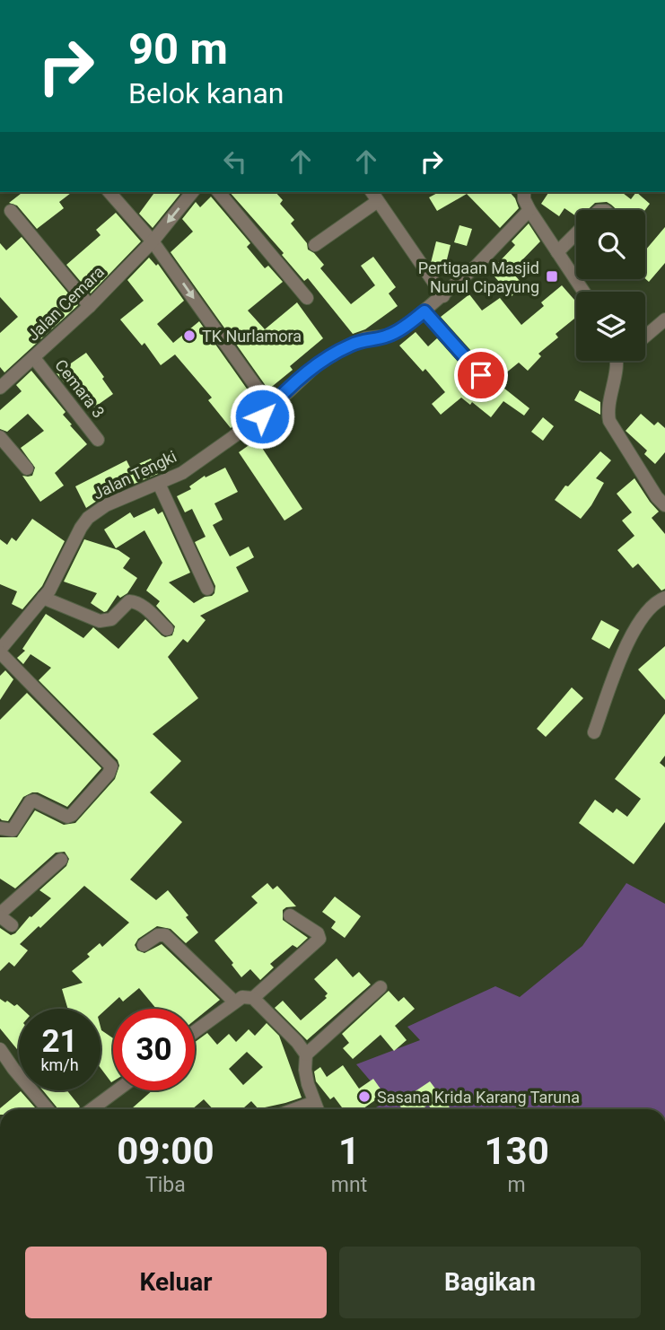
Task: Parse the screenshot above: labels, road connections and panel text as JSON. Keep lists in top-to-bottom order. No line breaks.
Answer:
{"streets":{"street":["Jalan Cemara","Cemara 3","Jalan Tengki"]},"crossings":[["Jalan Cemara","Cemara 3"]],"places":{"transit":["Pertigaan Masjid Nurul Cipayung"],"other":["TK Nurlamora","Sasana Krida Karang Taruna"]},"page":{"turn":["90 m","Belok kanan"],"speed":"21 km/h","limit":"30","eta":["09:00","Tiba","1","mnt","130","m"],"buttons":["Keluar","Bagikan"]}}
